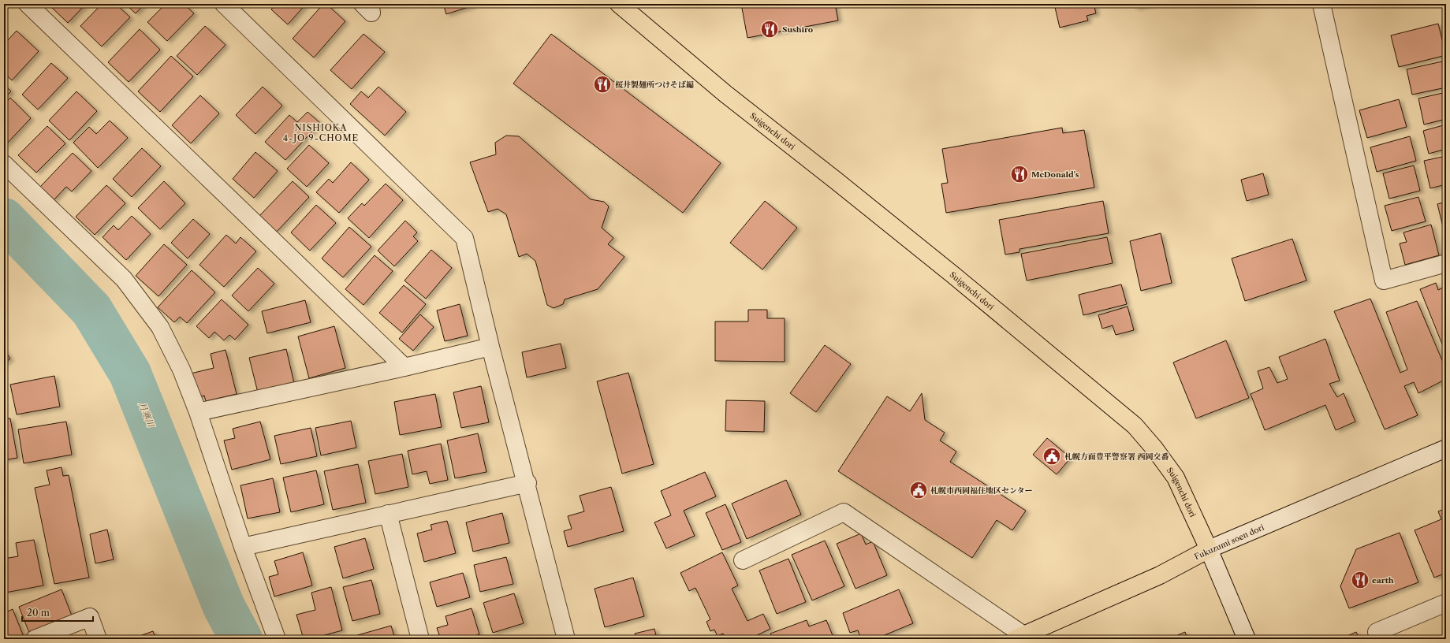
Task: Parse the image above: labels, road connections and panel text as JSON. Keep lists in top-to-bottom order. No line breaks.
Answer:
{"streets":{"main road":["Suigenchi dori","Fukuzumi soen dori"]},"crossings":[["Suigenchi dori","Fukuzumi soen dori"]],"districts":["NISHIOKA 4-JO 9-CHOME"],"water":["月寒川"],"places":{"restaurant":["Sushiro","桜井製麺所つけそば編","McDonald's","earth"],"public building":["札幌方面豊平警察署 西岡交番","札幌市西岡福住地区センター"]},"scale_bar":"20 m"}
